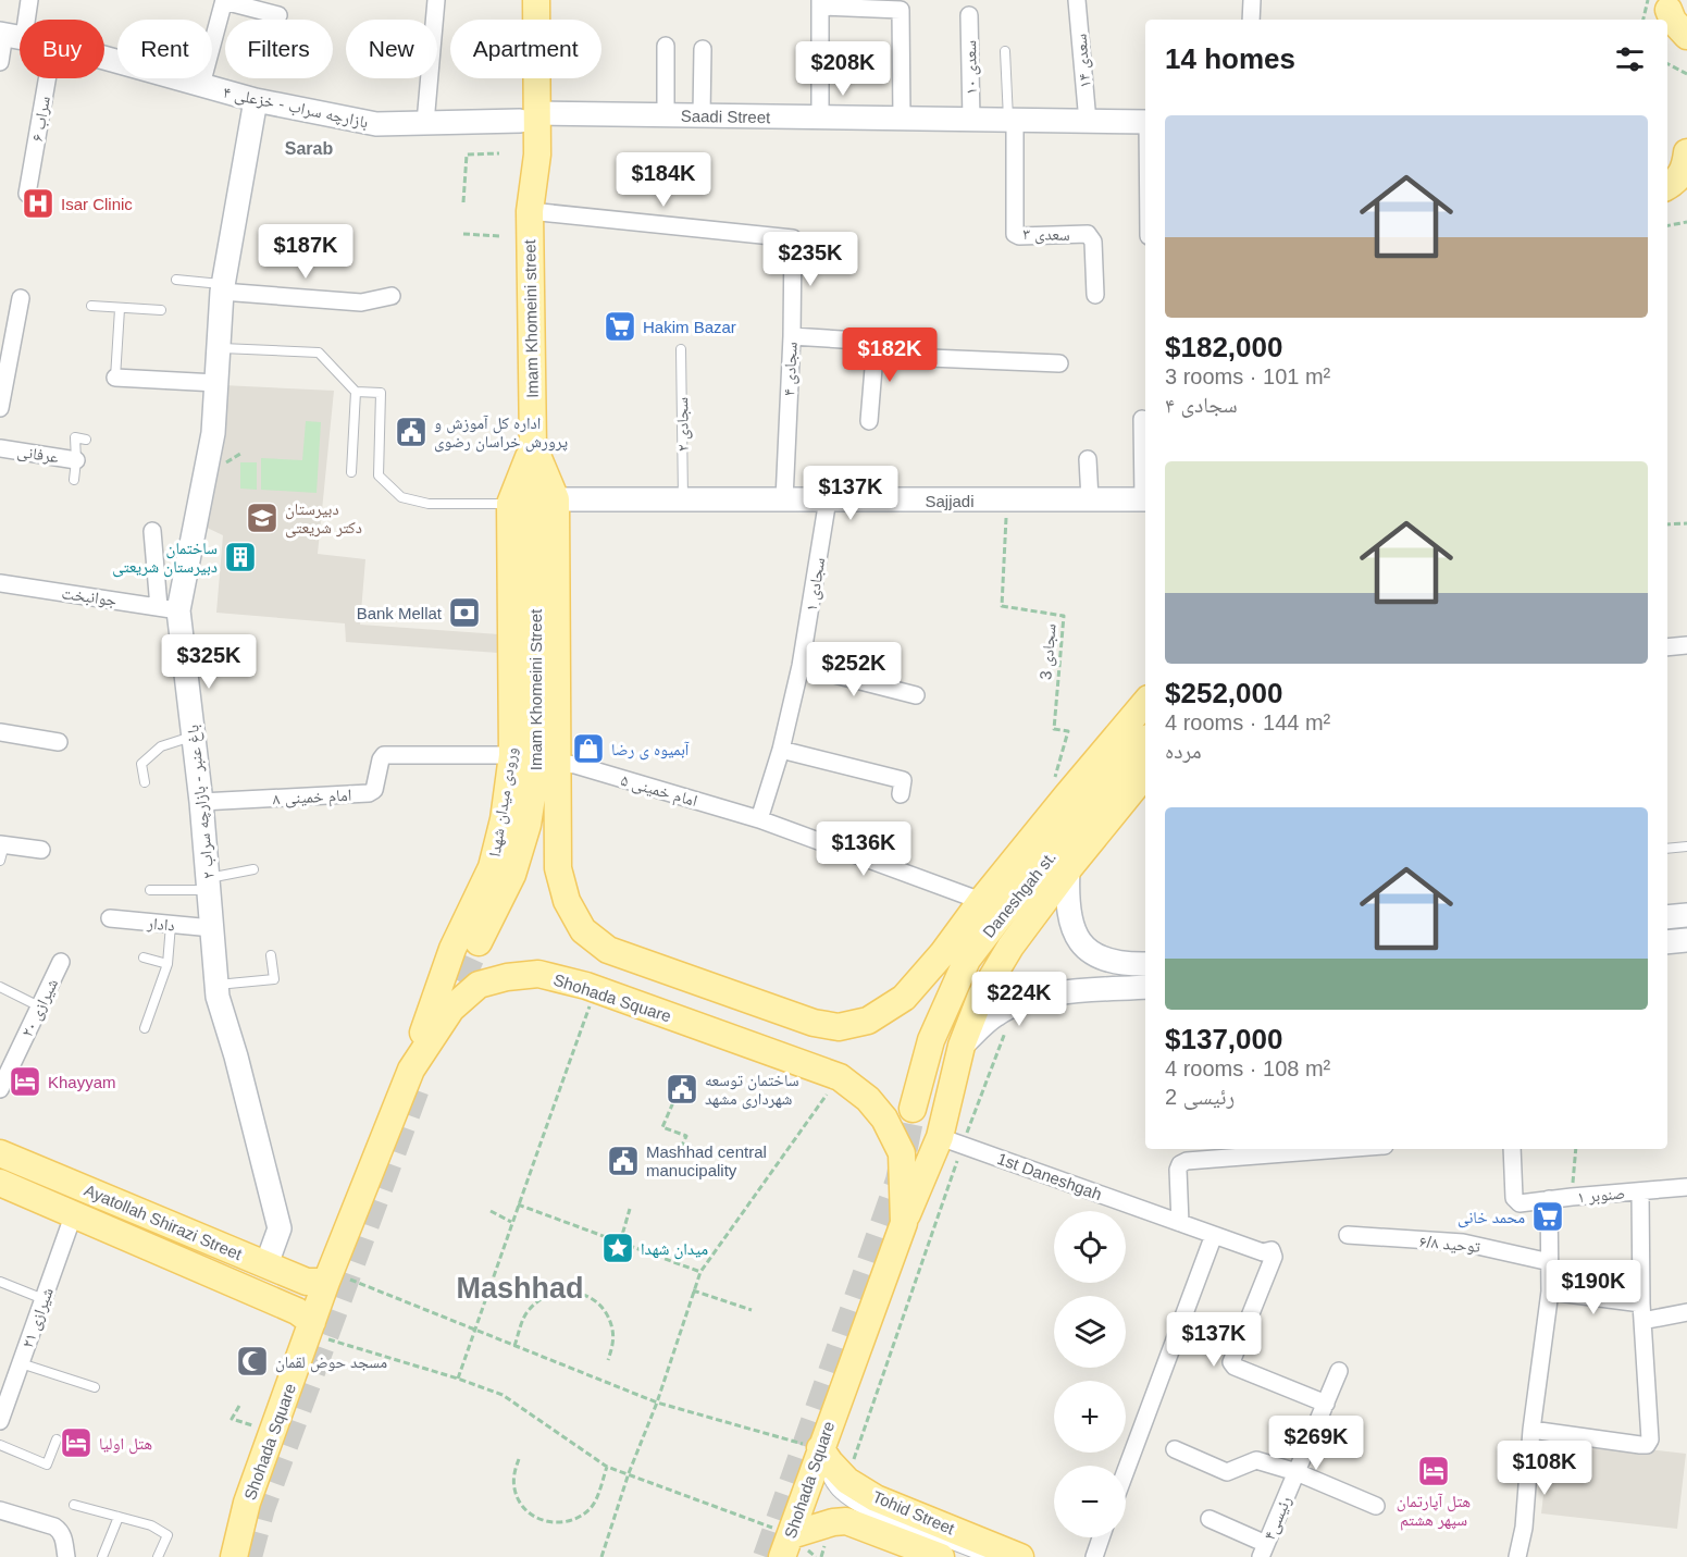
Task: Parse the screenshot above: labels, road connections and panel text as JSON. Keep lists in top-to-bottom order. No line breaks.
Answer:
{"streets":{"main road":["Imam Khomeini street","Imam Khomeini Street","ورودی میدان شهدا","Daneshgah st.","Shohada Square","Ayatollah Shirazi Street","Tohid Street"],"street":["سعدی ۱۴","سعدی ۱۰","بازارچه سراب - خزعلی ۴","Saadi Street","سراب ۶","سعدی ۳","سجادی ۴","عرفانی","Sajjadi","سجادی ۱","جوانبخت","امام خمینی ۵","امام خمینی ۸","باغ عنبر - بازارچه سراب ۲","دادار","شیرازی ۲۰","1st Daneshgah","صنوبر ۱","توحید ۶/۸","شیرازی ۲۱","رئیسی۴"],"lane":["سجادی ۲"],"path":["سجادی 3"]},"crossings":[["سعدی ۱۴","Saadi Street"],["سعدی ۱۰","Saadi Street"],["بازارچه سراب - خزعلی ۴","Saadi Street"],["بازارچه سراب - خزعلی ۴","Imam Khomeini street"],["بازارچه سراب - خزعلی ۴","باغ عنبر - بازارچه سراب ۲"],["Saadi Street","سعدی ۳"],["Saadi Street","Imam Khomeini street"],["Imam Khomeini street","سجادی ۴"],["Imam Khomeini street","Sajjadi"],["Imam Khomeini street","Imam Khomeini Street"],["Imam Khomeini street","ورودی میدان شهدا"],["سجادی ۴","Sajjadi"],["سجادی ۲","Sajjadi"],["Sajjadi","سجادی ۱"],["Sajjadi","سجادی 3"],["Sajjadi","Imam Khomeini Street"],["Sajjadi","ورودی میدان شهدا"],["سجادی ۱","امام خمینی ۵"],["جوانبخت","باغ عنبر - بازارچه سراب ۲"],["Imam Khomeini Street","ورودی میدان شهدا"],["امام خمینی ۸","باغ عنبر - بازارچه سراب ۲"],["امام خمینی ۸","ورودی میدان شهدا"],["باغ عنبر - بازارچه سراب ۲","دادار"],["باغ عنبر - بازارچه سراب ۲","Ayatollah Shirazi Street"],["ورودی میدان شهدا","Shohada Square"],["Shohada Square","Ayatollah Shirazi Street"],["Shohada Square","Tohid Street"],["1st Daneshgah","رئیسی۴"],["Ayatollah Shirazi Street","شیرازی ۲۱"]],"districts":["Sarab","Mashhad"],"places":{"hospital":["Isar Clinic"],"supermarket":["Hakim Bazar","محمد خانی"],"public building":["اداره کل آموزش و پرورش خراسان رضوی","ساختمان توسعه شهرداری مشهد","Mashhad central manucipality"],"school or university":["دبیرستان دکتر شریعتی"],"building":["ساختمان دبیرستان شریعتی"],"bank":["Bank Mellat"],"shop":["آبمیوه ی رضا"],"hotel":["Khayyam","هتل اولیا","هتل آپارتمان سپهر هشتم"],"place":["میدان شهدا"],"mosque":["مسجد حوض لقمان"]},"page":{"chip":["Buy","Rent","Filters","New","Apartment"],"heading":"14 homes","price":["$208K","$184K","$187K","$235K","$182K","$137K","$325K","$252K","$136K","$224K","$190K","$137K","$269K","$108K"],"list":[{"name":"$182,000","note":"3 rooms · 101 m² · سجادی ۴"},{"name":"$252,000","note":"4 rooms · 144 m² · مرده"},{"name":"$137,000","note":"4 rooms · 108 m² · رئیسی 2"}],"map_buttons":["+","−"]}}
